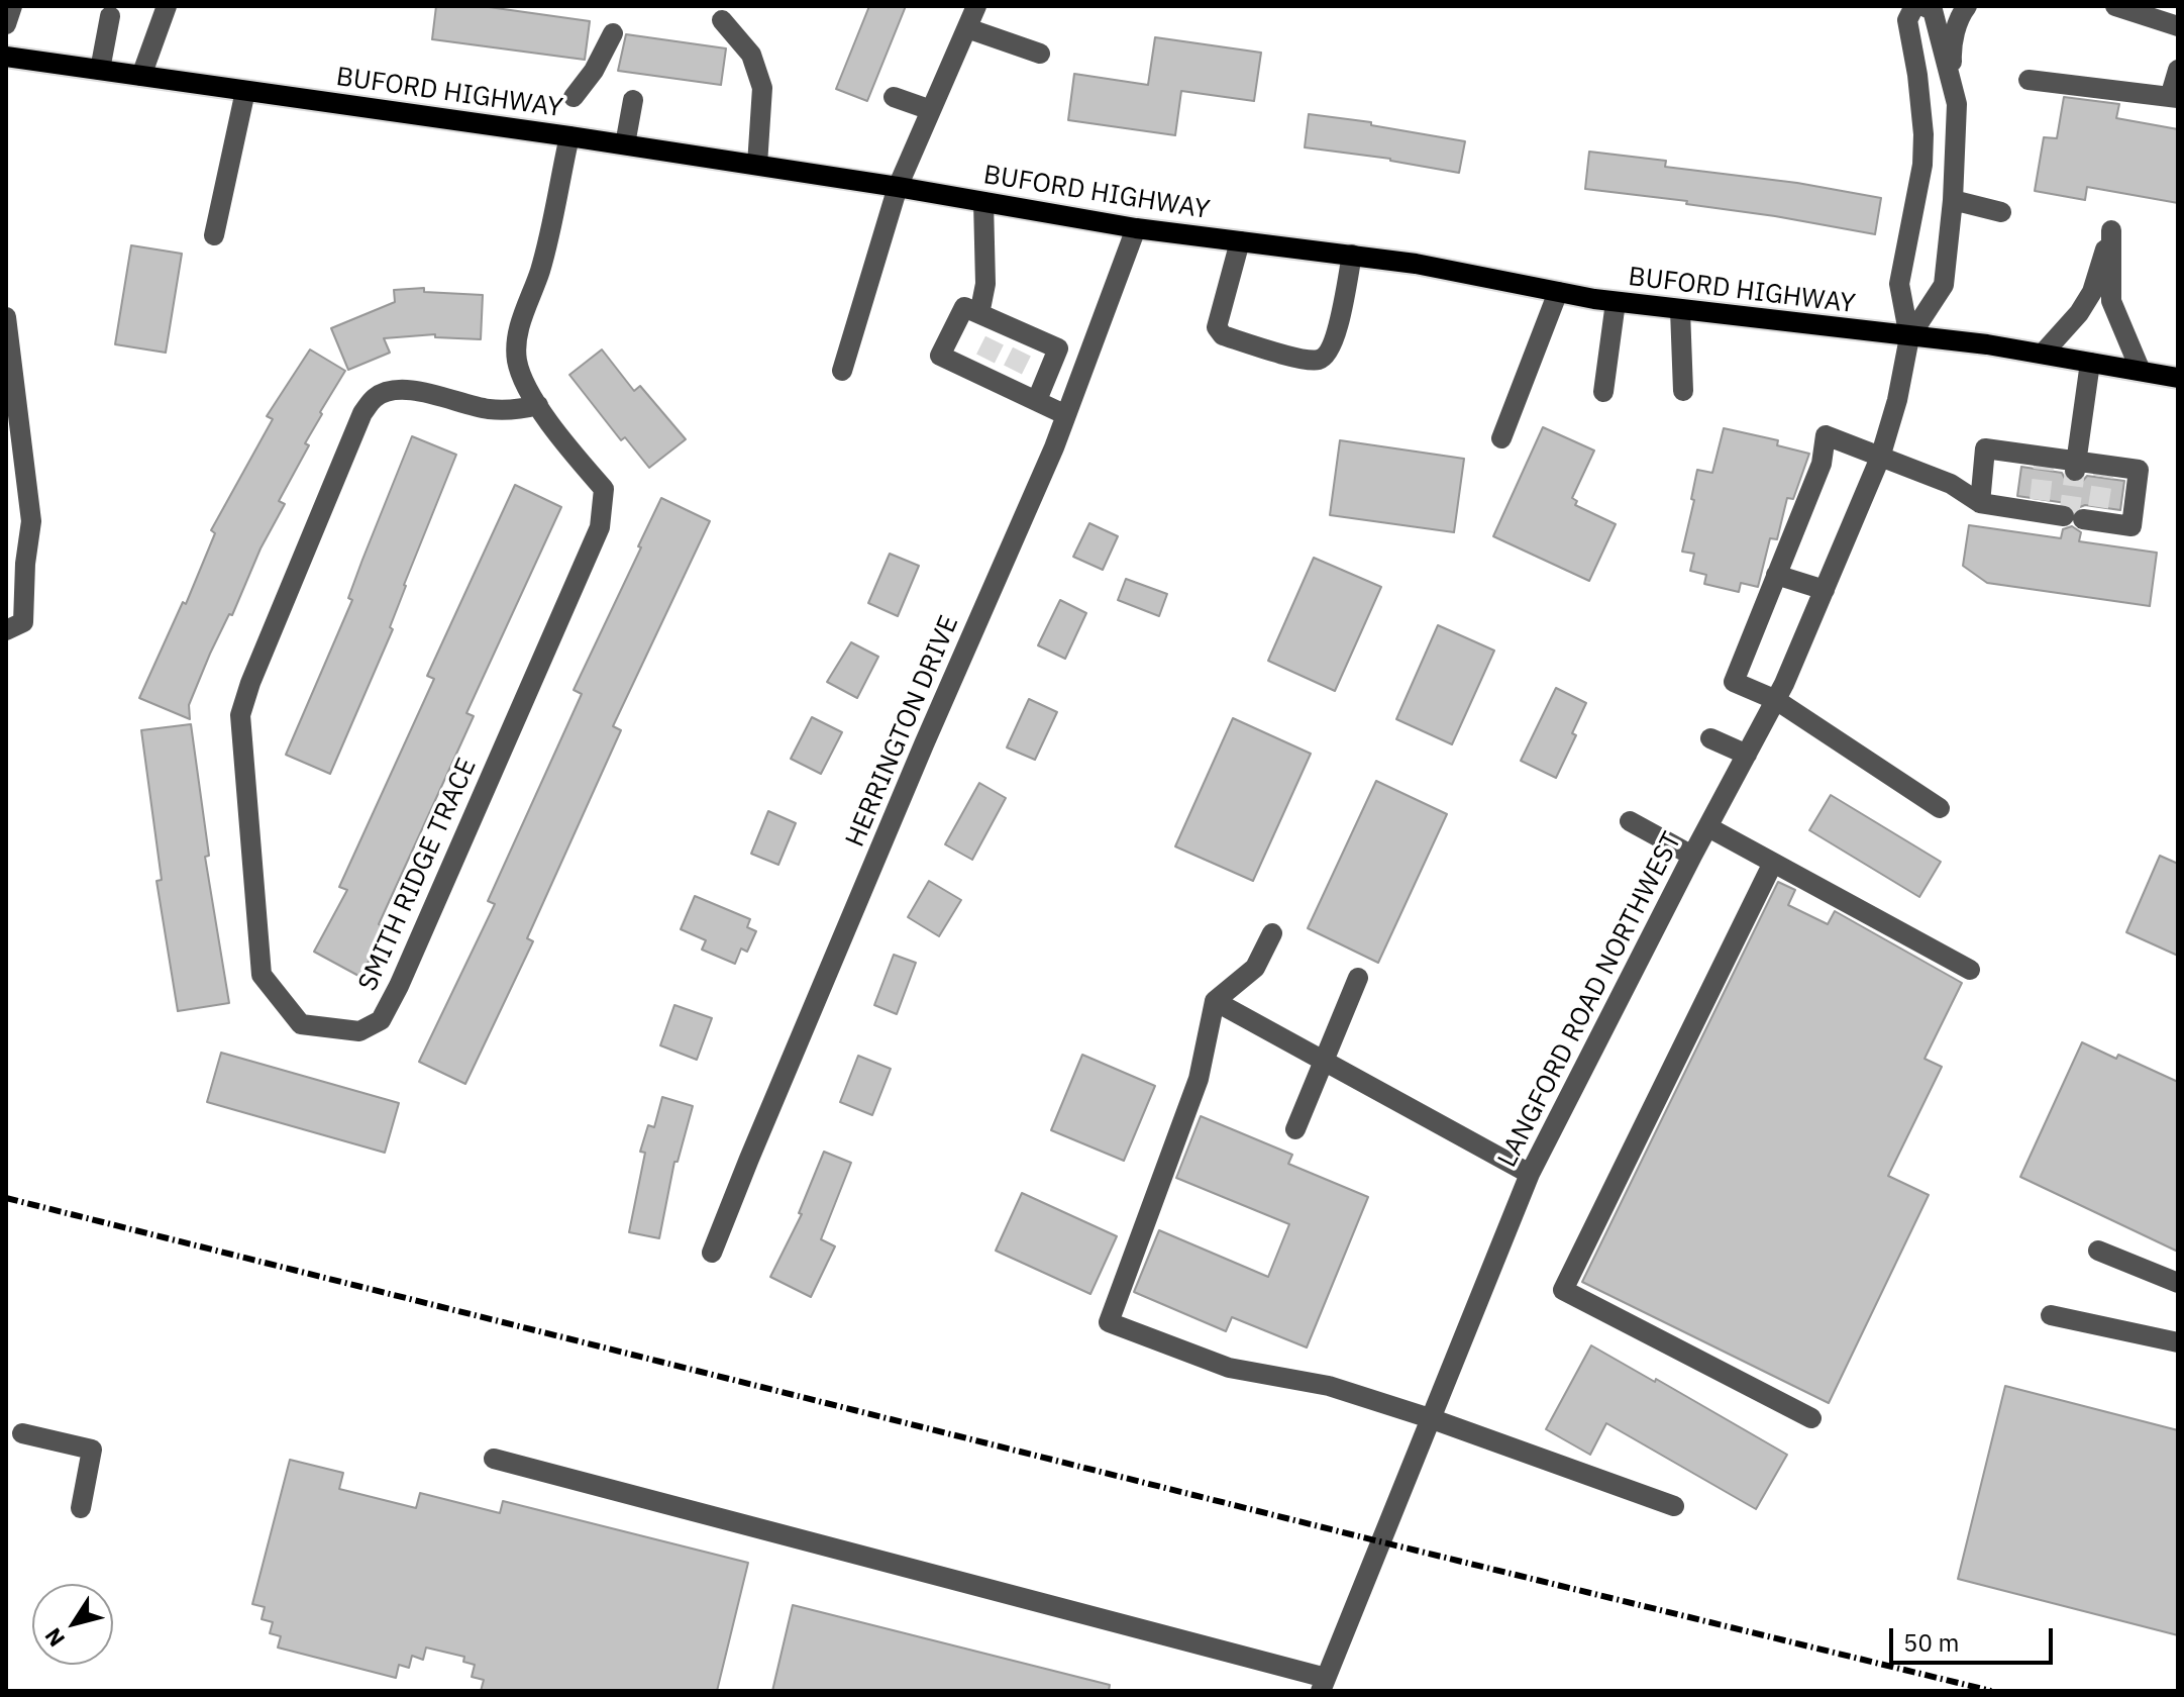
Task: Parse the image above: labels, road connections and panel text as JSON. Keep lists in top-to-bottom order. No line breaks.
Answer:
{"streets":{"main road":["BUFORD HIGHWAY"],"street":["HERRINGTON DRIVE","SMITH RIDGE TRACE","LANGFORD ROAD NORTHWEST"]},"crossings":[["BUFORD HIGHWAY","HERRINGTON DRIVE"],["BUFORD HIGHWAY","SMITH RIDGE TRACE"],["BUFORD HIGHWAY","LANGFORD ROAD NORTHWEST"]],"scale_bar":"50 m","north":"bottom left"}
